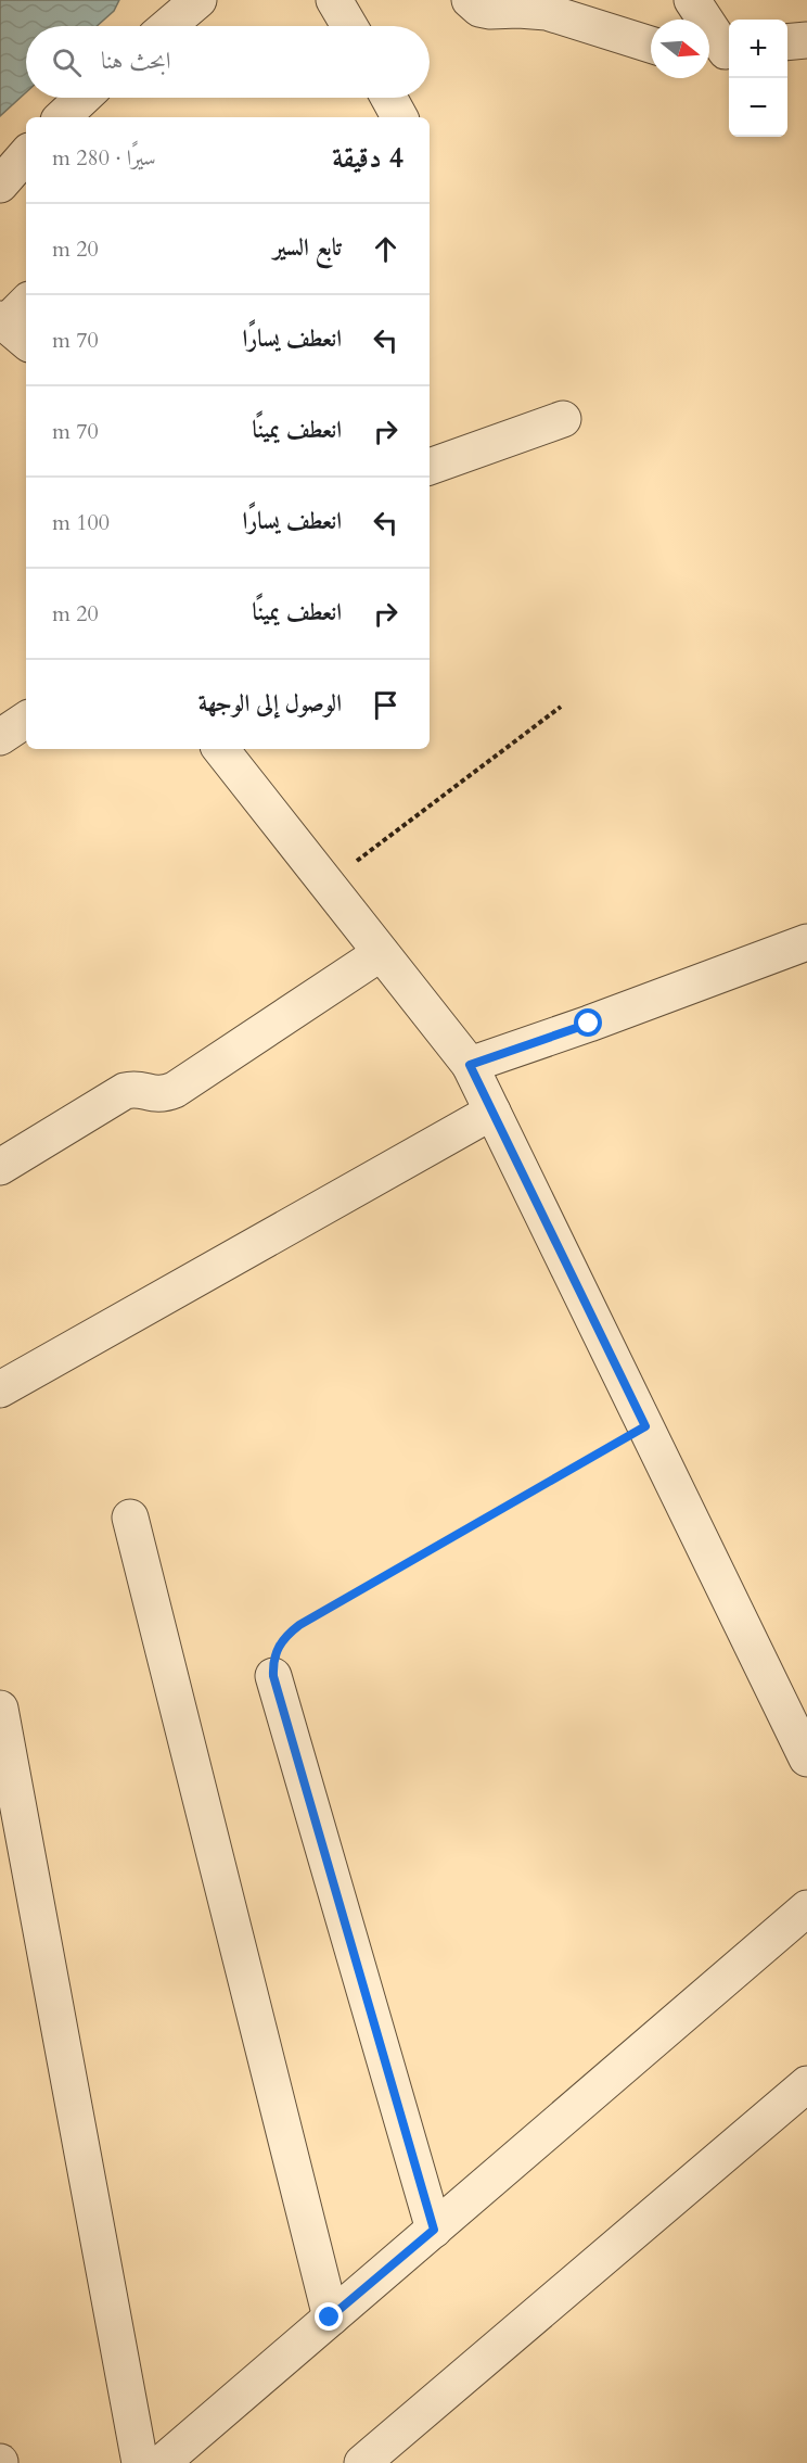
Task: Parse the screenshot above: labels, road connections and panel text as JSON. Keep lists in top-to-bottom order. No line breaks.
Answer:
{"north":"right","page":{"map_buttons":["+","−"],"search":"ابحث هنا","heading":["4 دقيقة","سيرًا · 280 m"],"list":[["تابع السير","20 m"],["انعطف يسارًا","70 m"],["انعطف يمينًا","70 m"],["انعطف يسارًا","100 m"],["انعطف يمينًا","20 m"],"الوصول إلى الوجهة"]}}
